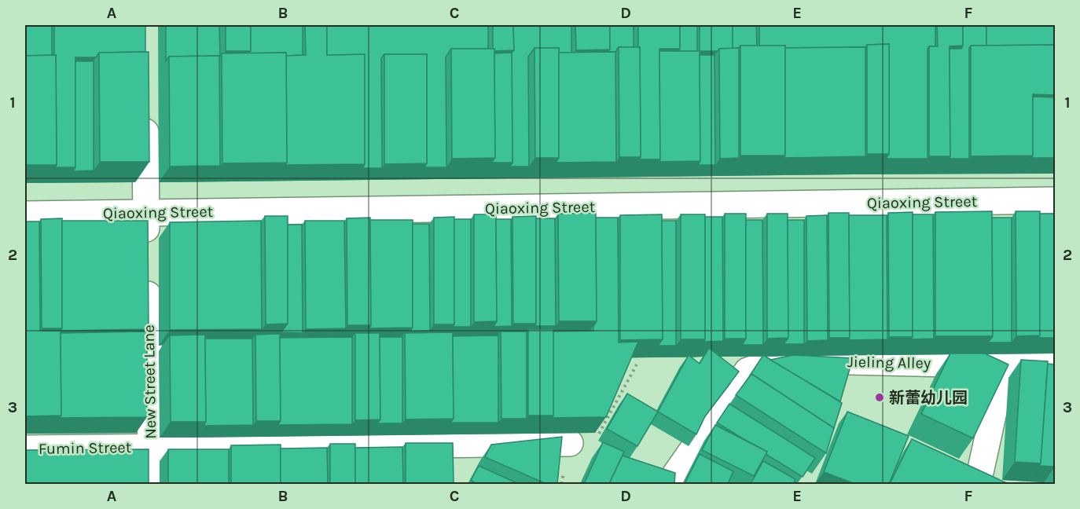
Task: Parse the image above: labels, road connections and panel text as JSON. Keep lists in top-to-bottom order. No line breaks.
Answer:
{"streets":{"street":["Qiaoxing Street","Jieling Alley","New Street Lane","Fumin Street"]},"crossings":[["Qiaoxing Street","New Street Lane"],["New Street Lane","Fumin Street"]],"places":["新蕾幼儿园"],"grid":{"columns":["A","B","C","D","E","F"],"rows":["1","2","3"]}}
